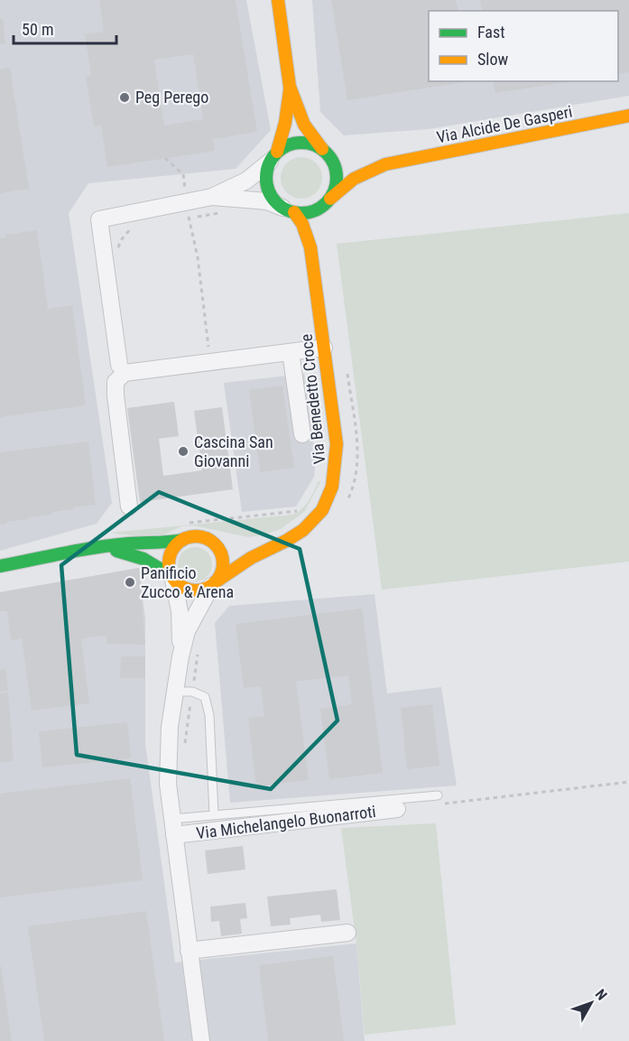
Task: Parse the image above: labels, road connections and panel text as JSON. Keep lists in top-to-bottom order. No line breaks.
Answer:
{"streets":{"street":["Via Alcide De Gasperi","Via Benedetto Croce","Via Michelangelo Buonarroti"]},"crossings":[["Via Alcide De Gasperi","Via Benedetto Croce"],["Via Benedetto Croce","Via Michelangelo Buonarroti"]],"places":["Peg Perego","Cascina San Giovanni","Panificio Zucco & Arena"],"legend":["Fast","Slow"],"scale_bar":"50 m","north":"top right"}
